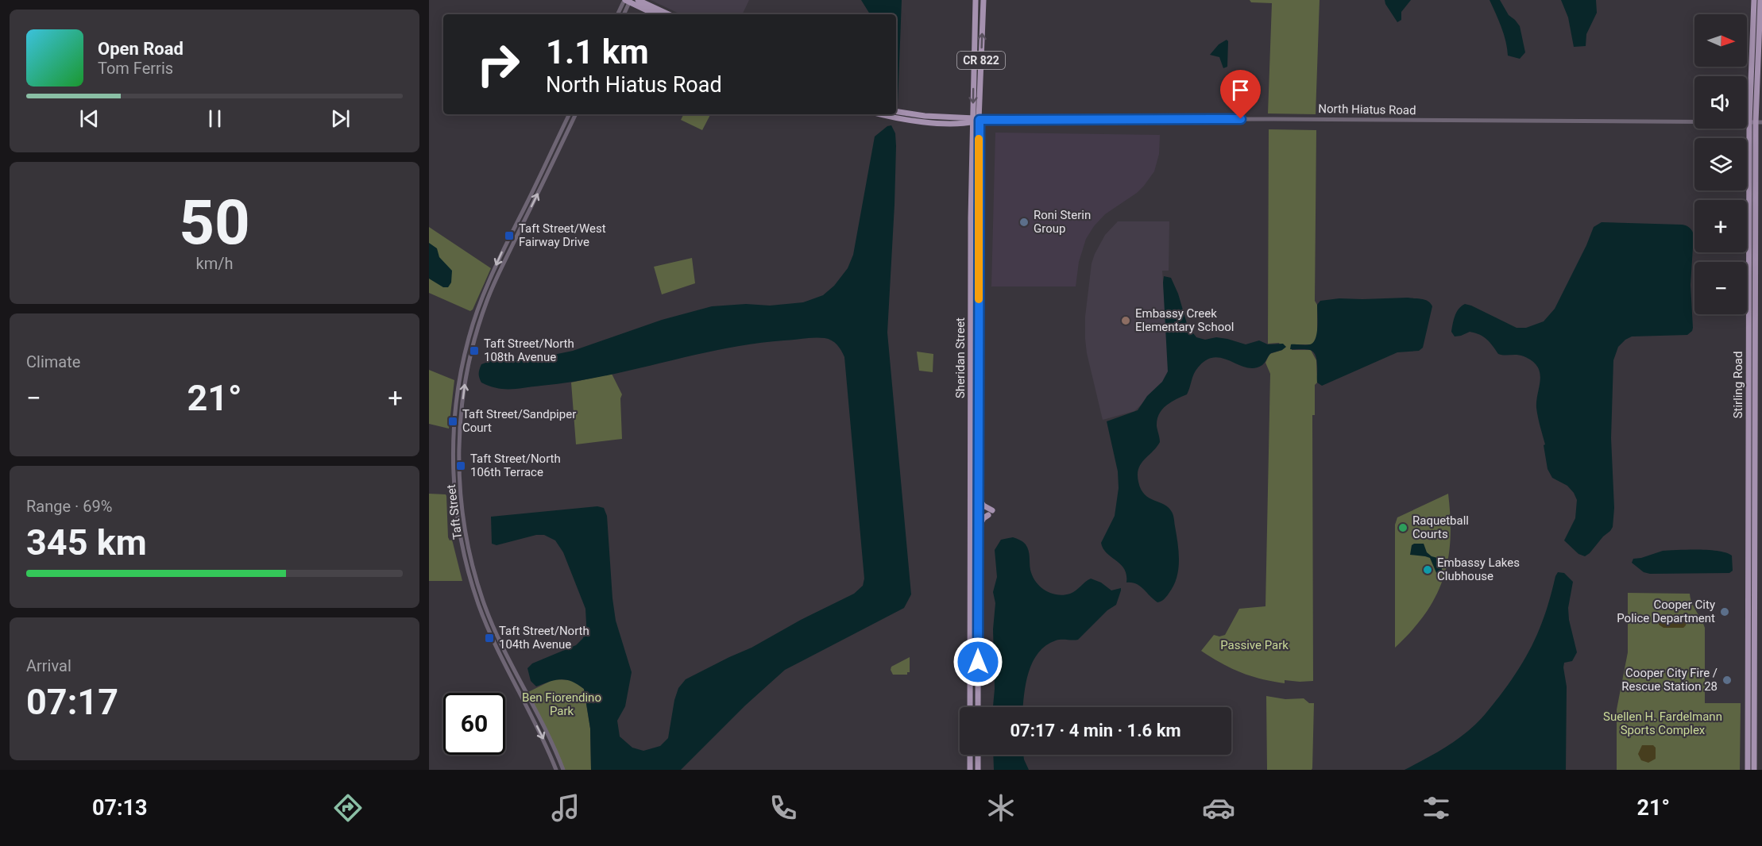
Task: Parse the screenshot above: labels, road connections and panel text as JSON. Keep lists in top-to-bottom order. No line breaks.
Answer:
{"streets":{"main road":["CR 822","North Hiatus Road","Sheridan Street","Stirling Road"],"street":["Taft Street"]},"crossings":[["North Hiatus Road","Sheridan Street"],["North Hiatus Road","Stirling Road"]],"parks":["Passive Park","Ben Fiorendino Park","Suellen H. Fardelmann Sports Complex"],"places":{"other":["Roni Sterin Group","Embassy Creek Elementary School","Raquetball Courts","Embassy Lakes Clubhouse","Cooper City Police Department","Cooper City Fire / Rescue Station 28"],"transit":["Taft Street/West Fairway Drive","Taft Street/North 108th Avenue","Taft Street/Sandpiper Court","Taft Street/North 106th Terrace","Taft Street/North 104th Avenue"]},"north":"right","page":{"map_buttons":["+","−"],"turn":["1.1 km","North Hiatus Road"],"song":["Open Road","Tom Ferris"],"tile":[["50","km/h"],"Climate",["Range · 69%","345 km"],["Arrival","07:17"]],"heat":["−","21°","+"],"limit":"60","trip":"07:17 · 4 min · 1.6 km","tabs":["07:13","21°"]}}
